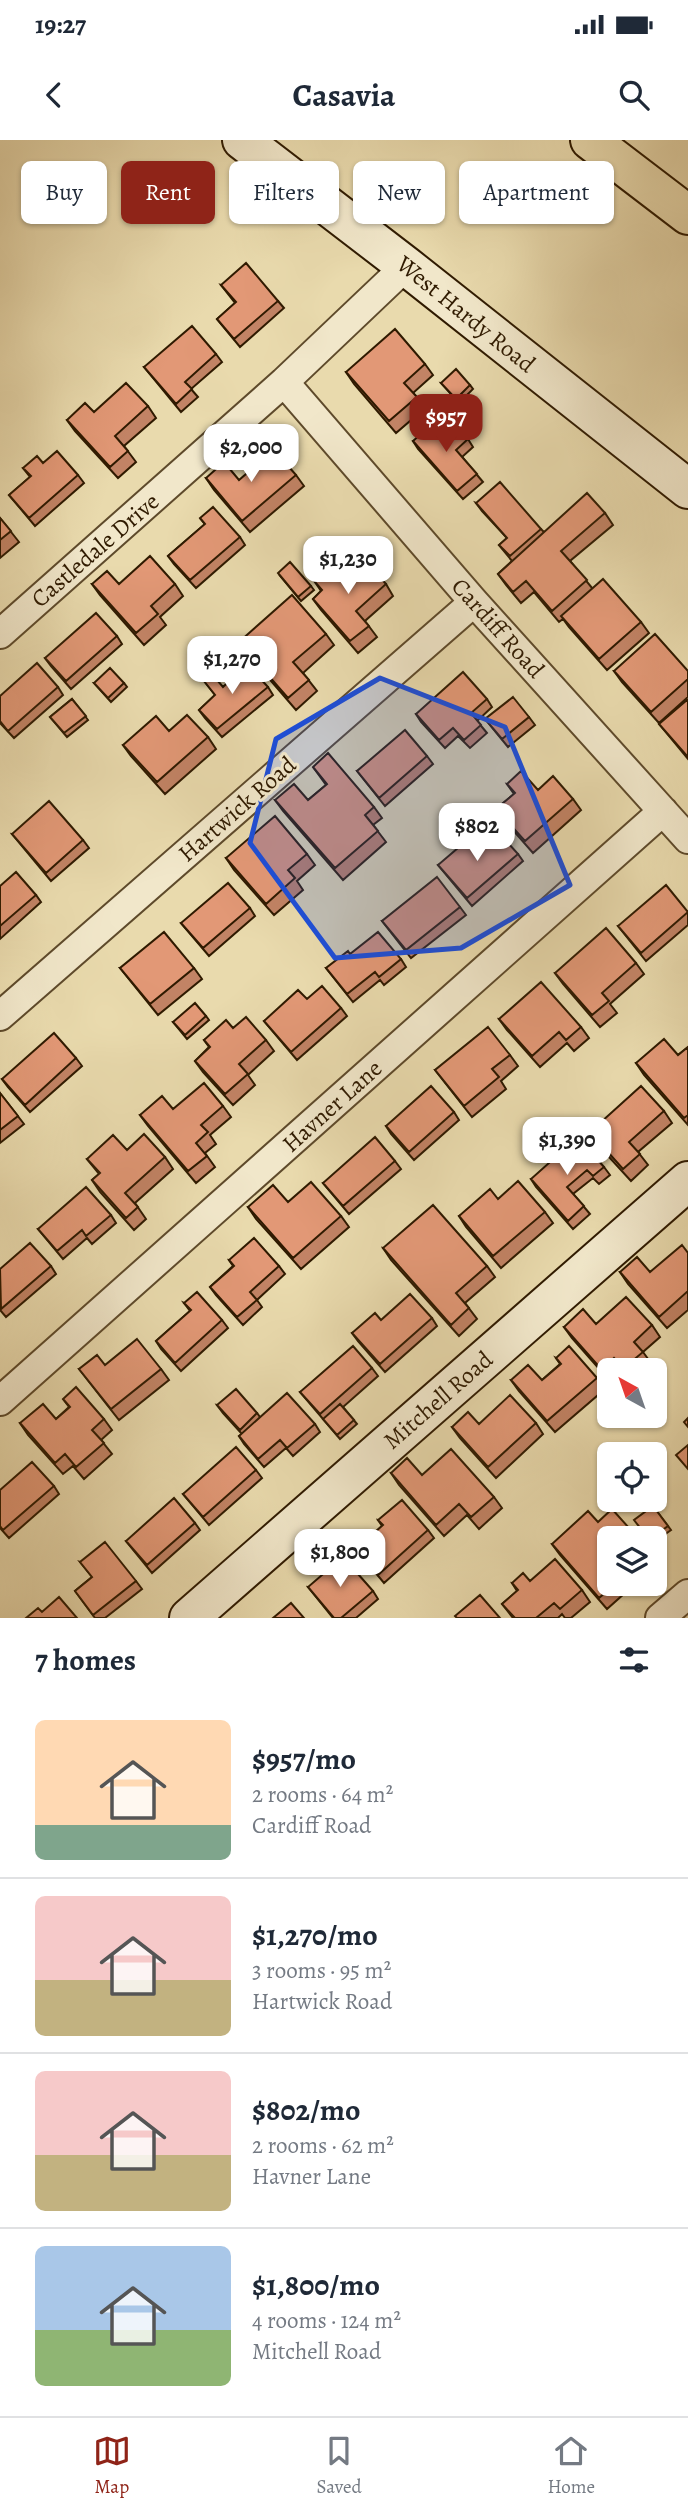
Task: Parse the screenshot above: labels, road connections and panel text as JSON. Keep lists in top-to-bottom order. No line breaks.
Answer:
{"streets":{"street":["West Hardy Road","Castledale Drive","Cardiff Road","Hartwick Road","Havner Lane","Mitchell Road"]},"crossings":[["West Hardy Road","Castledale Drive"],["Castledale Drive","Cardiff Road"],["Cardiff Road","Hartwick Road"],["Cardiff Road","Havner Lane"]],"north":"top left","page":{"status":"19:27","header":"Casavia","chip":["Buy","Rent","Filters","New","Apartment"],"price":["$957","$2,000","$1,230","$1,270","$802","$1,390","$1,800"],"heading":"7 homes","list":[{"name":"$957/mo","note":"2 rooms · 64 m² · Cardiff Road"},{"name":"$1,270/mo","note":"3 rooms · 95 m² · Hartwick Road"},{"name":"$802/mo","note":"2 rooms · 62 m² · Havner Lane"},{"name":"$1,800/mo","note":"4 rooms · 124 m² · Mitchell Road"}],"tabs":["Map","Saved","Home"]}}
